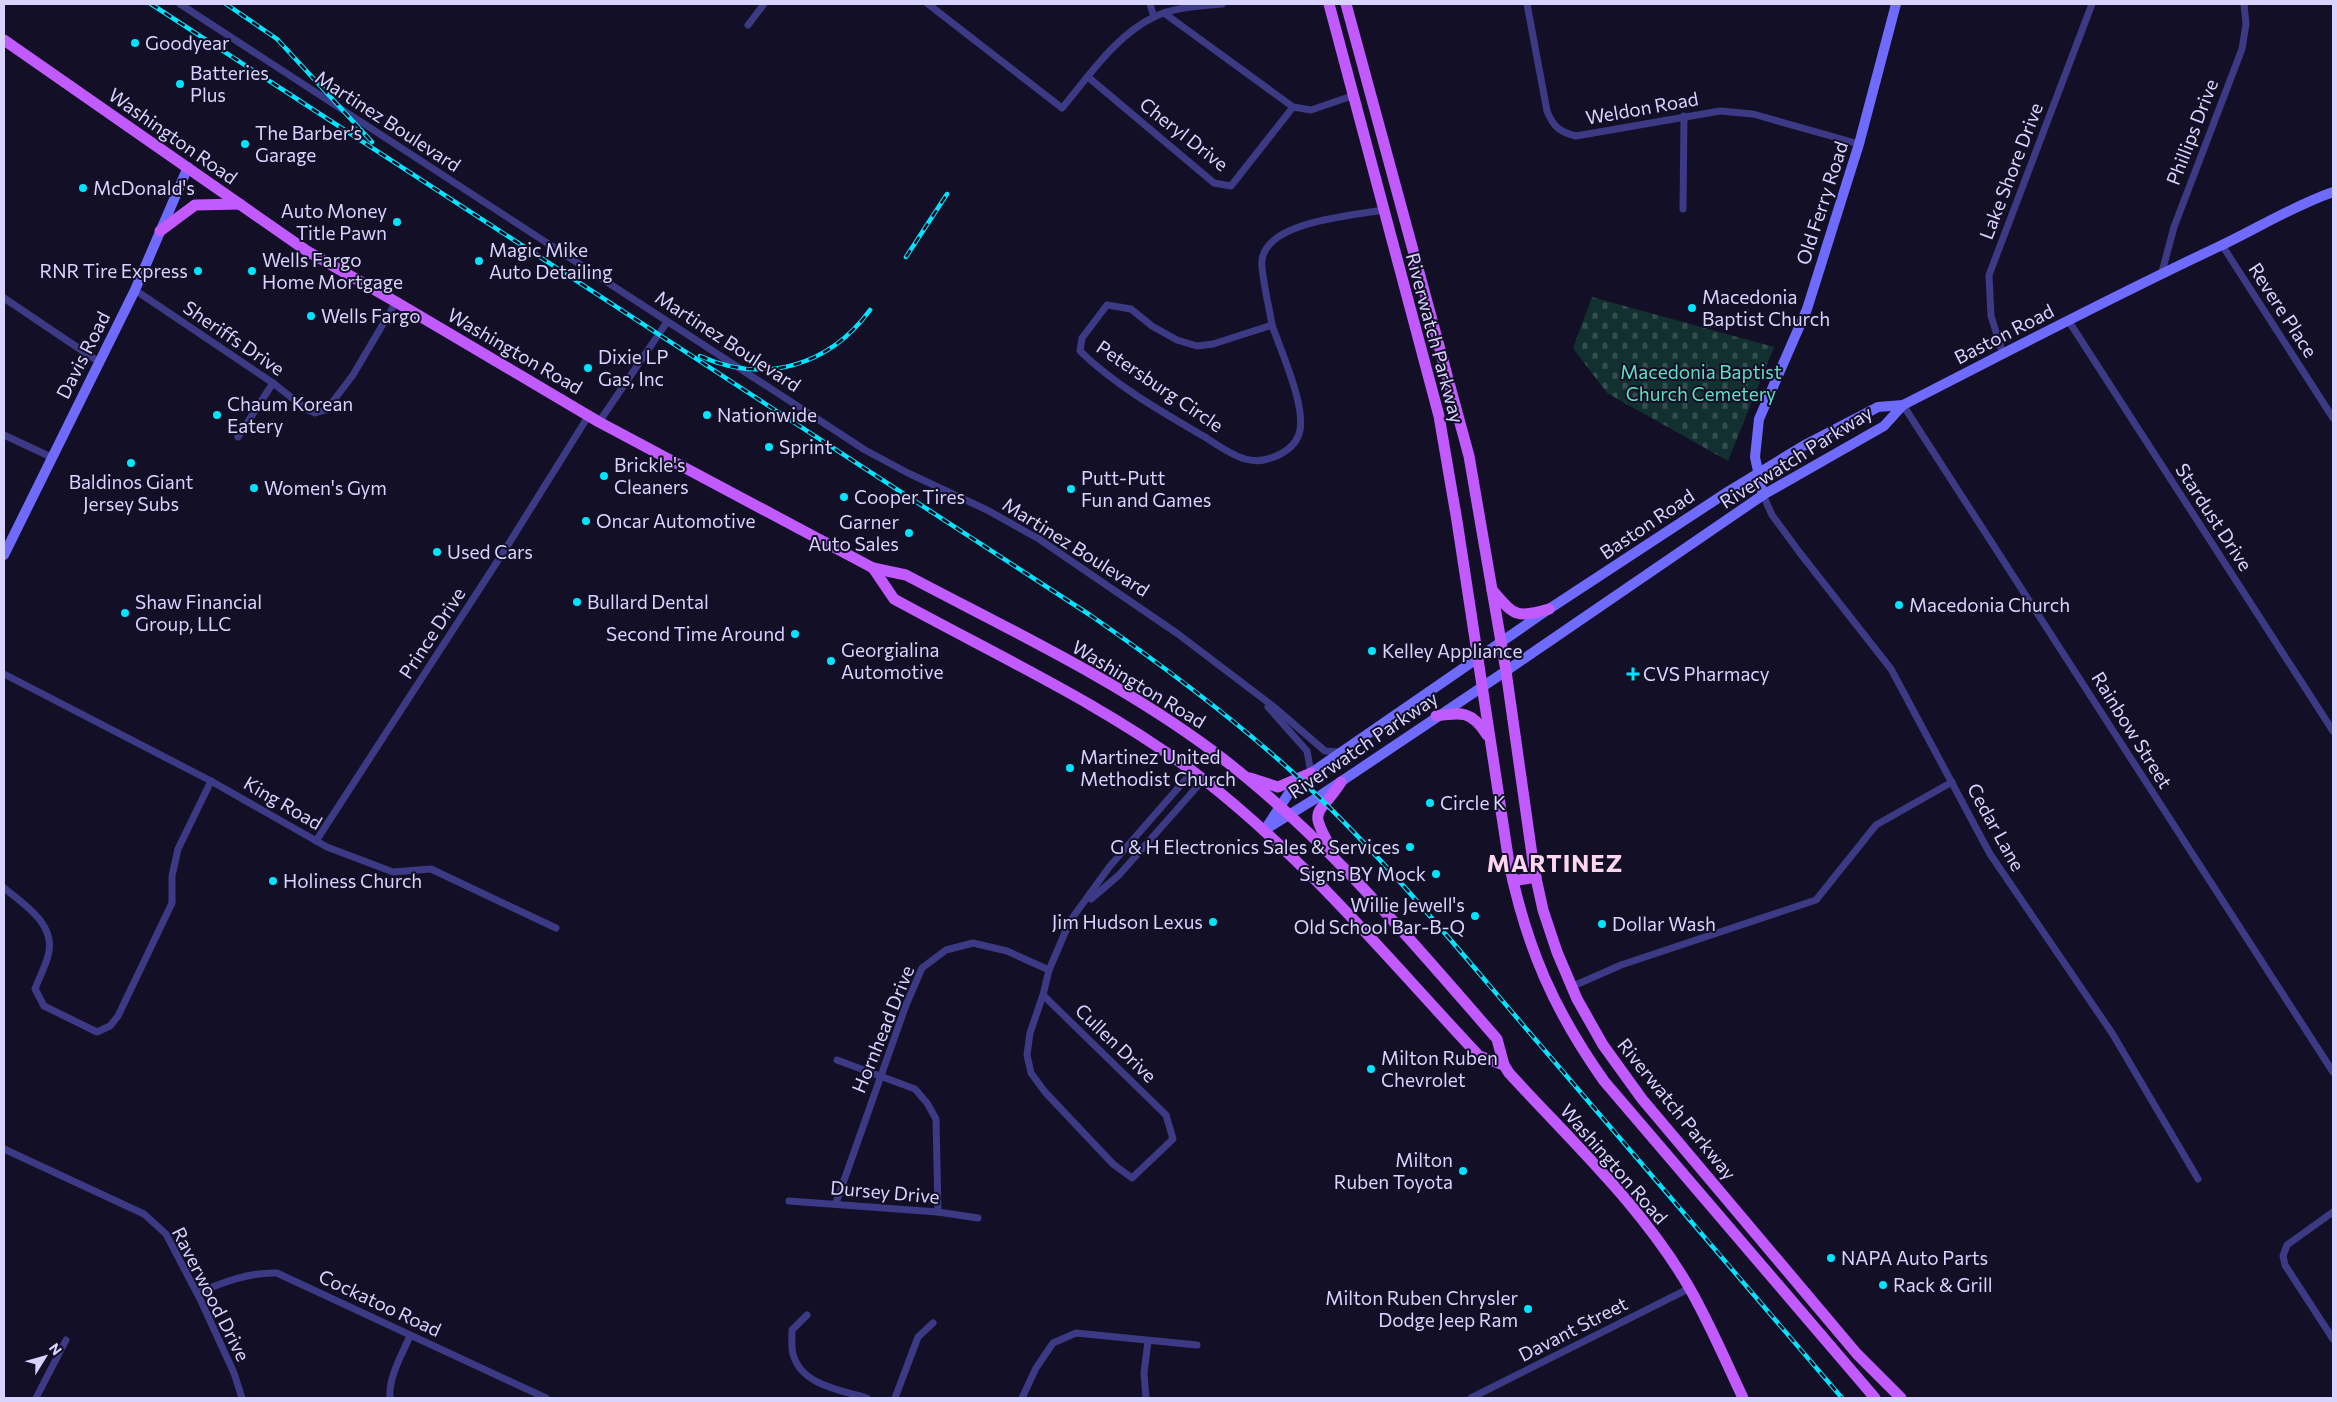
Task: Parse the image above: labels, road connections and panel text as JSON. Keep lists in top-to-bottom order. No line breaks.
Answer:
{"streets":{"main road":["Washington Road","Old Ferry Road","Baston Road","Riverwatch Parkway","Davis Road"],"street":["Weldon Road","Martinez Boulevard","Phillips Drive","Cheryl Drive","Lake Shore Drive","Revere Place","Sheriffs Drive","Petersburg Circle","Stardust Drive","Prince Drive","Rainbow Street","King Road","Cedar Lane","Hornhead Drive","Cullen Drive","Dursey Drive","Raverwood Drive","Cockatoo Road","Davant Street"]},"crossings":[["Weldon Road","Old Ferry Road"],["Martinez Boulevard","Baston Road"],["Phillips Drive","Baston Road"],["Washington Road","Baston Road"],["Washington Road","Sheriffs Drive"],["Washington Road","Riverwatch Parkway"],["Washington Road","Davis Road"],["Washington Road","Prince Drive"],["Washington Road","Davant Street"],["Lake Shore Drive","Baston Road"],["Old Ferry Road","Baston Road"],["Old Ferry Road","Riverwatch Parkway"],["Old Ferry Road","Cedar Lane"],["Revere Place","Baston Road"],["Baston Road","Riverwatch Parkway"],["Baston Road","Stardust Drive"],["Baston Road","Rainbow Street"],["Sheriffs Drive","Davis Road"],["Riverwatch Parkway","Petersburg Circle"],["Riverwatch Parkway","Rainbow Street"],["Riverwatch Parkway","Cedar Lane"],["Prince Drive","King Road"],["Hornhead Drive","Dursey Drive"],["Raverwood Drive","Cockatoo Road"]],"districts":["MARTINEZ"],"parks":["Macedonia Baptist Church Cemetery"],"places":{"other":["Goodyear","Batteries Plus","The Barber’s Garage","McDonald's","Auto Money Title Pawn","Magic Mike Auto Detailing","RNR Tire Express","Wells Fargo Home Mortgage","Macedonia Baptist Church","Wells Fargo","Dixie LP Gas, Inc","Chaum Korean Eatery","Nationwide","Sprint","Baldinos Giant Jersey Subs","Brickle's Cleaners","Women's Gym","Putt-Putt Fun and Games","Cooper Tires","Oncar Automotive","Garner Auto Sales","Used Cars","Bullard Dental","Macedonia Church","Shaw Financial Group, LLC","Second Time Around","Kelley Appliance","Georgialina Automotive","Martinez United Methodist Church","Circle K","G & H Electronics Sales & Services","Signs BY Mock","Holiness Church","Willie Jewell's Old School Bar-B-Q","Jim Hudson Lexus","Dollar Wash","Milton Ruben Chevrolet","Milton Ruben Toyota","NAPA Auto Parts","Rack & Grill","Milton Ruben Chrysler Dodge Jeep Ram"],"health":["CVS Pharmacy"]},"north":"top right"}
